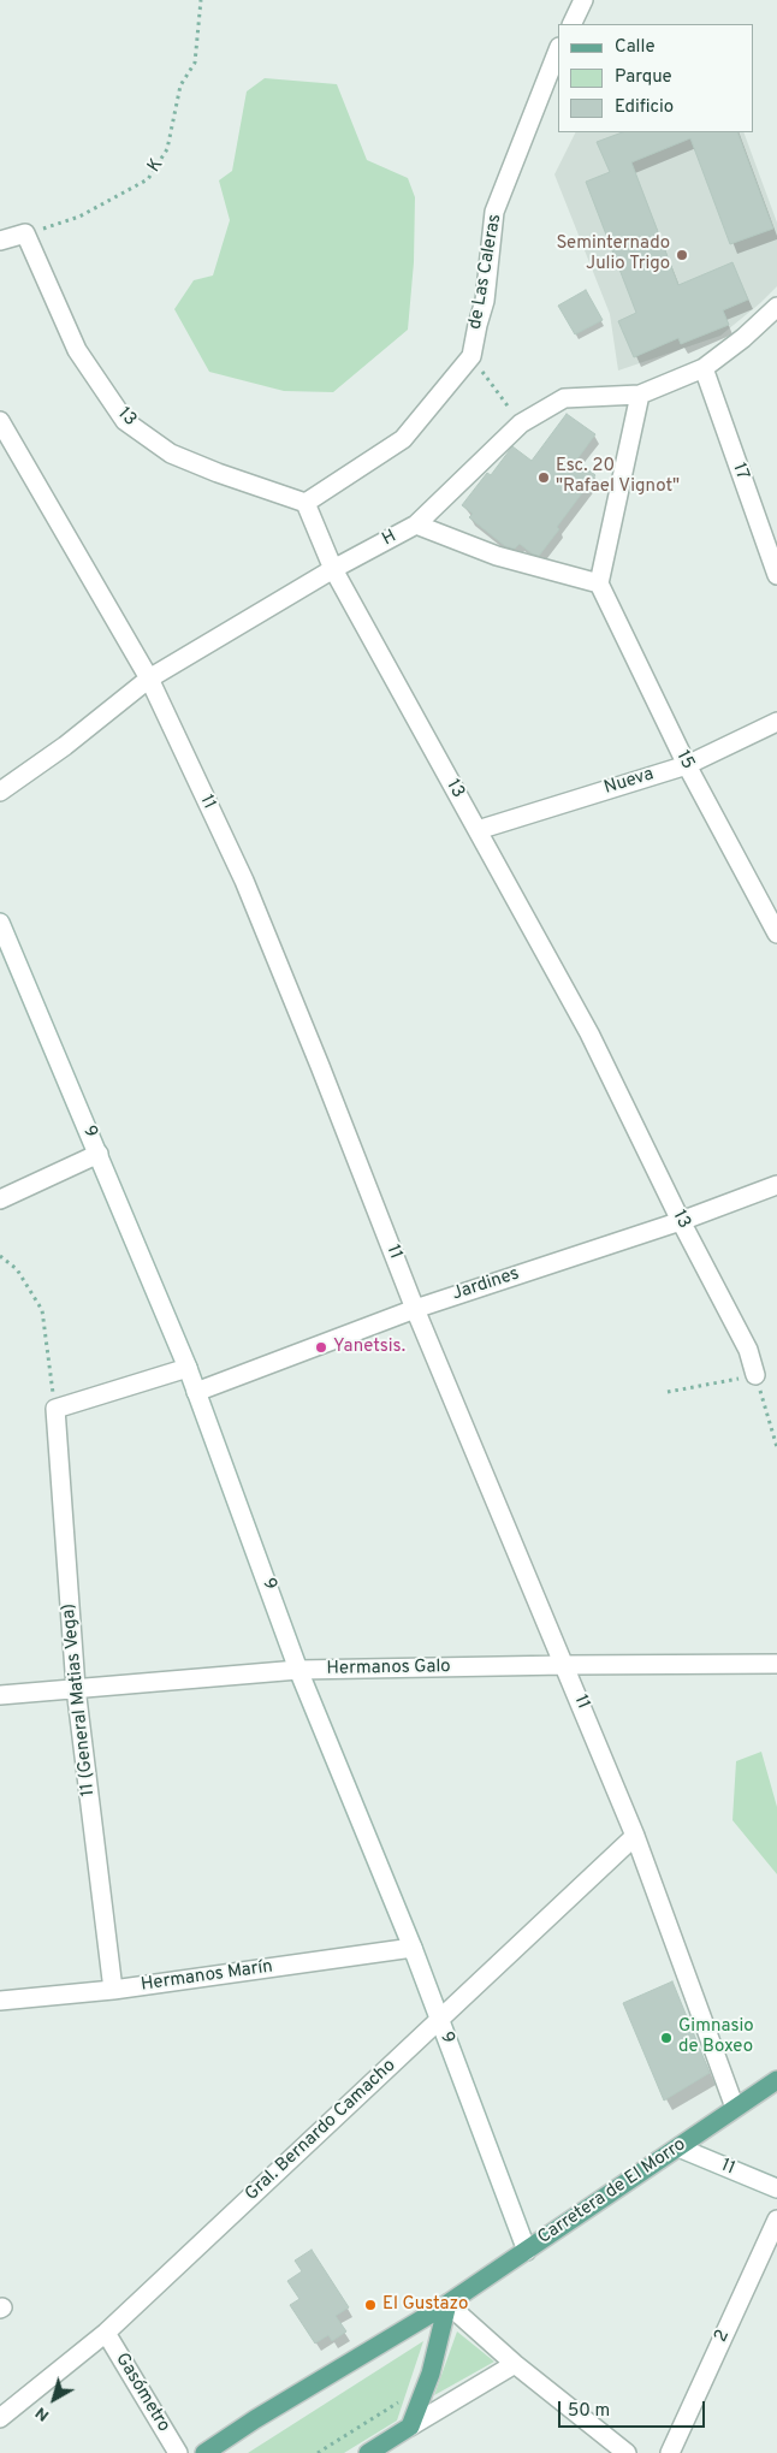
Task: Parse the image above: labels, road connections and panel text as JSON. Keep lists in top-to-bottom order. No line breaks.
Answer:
{"streets":{"main road":["Carretera de El Morro"],"street":["de Las Caleras","13","17","H","15","Nueva","11","9","Jardines","Hermanos Galo","11 (General Matias Vega)","Hermanos Marín","Gral. Bernardo Camacho","2","Gasómetro"],"path":["K"]},"crossings":[["K","13"],["13","H"],["13","Nueva"],["13","Jardines"],["17","H"],["H","11"],["15","Nueva"],["11","Jardines"],["11","Hermanos Galo"],["11","Gral. Bernardo Camacho"],["11","Carretera de El Morro"],["9","Jardines"],["9","Hermanos Galo"],["9","Hermanos Marín"],["9","Gral. Bernardo Camacho"],["9","Carretera de El Morro"],["Hermanos Galo","11 (General Matias Vega)"],["11 (General Matias Vega)","Hermanos Marín"],["Gral. Bernardo Camacho","Gasómetro"]],"places":["Seminternado Julio Trigo","Esc. 20 \"Rafael Vignot\"","Yanetsis.","Gimnasio de Boxeo","El Gustazo"],"legend":["Calle","Parque","Edificio"],"scale_bar":"50 m","north":"bottom left"}
